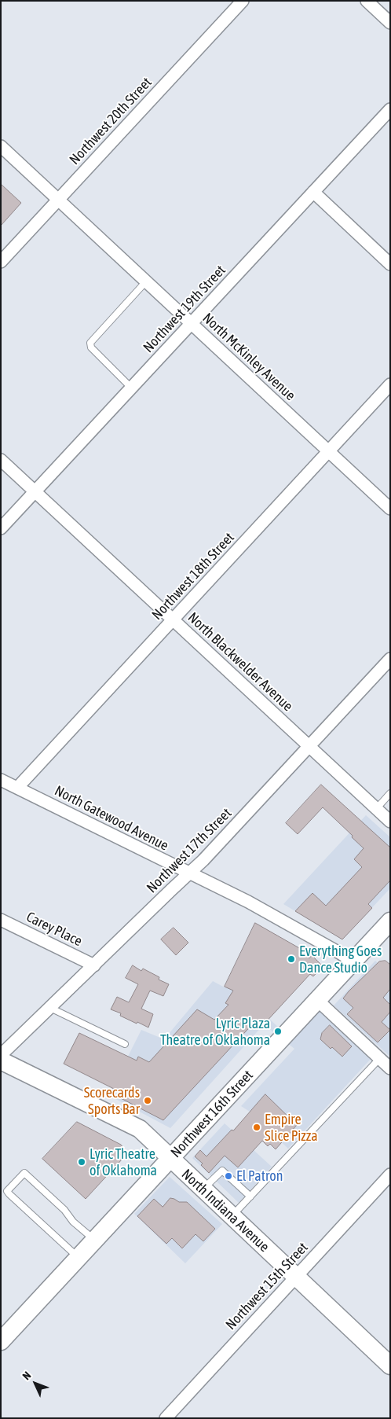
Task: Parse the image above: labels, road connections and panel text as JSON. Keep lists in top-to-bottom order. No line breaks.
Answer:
{"streets":{"street":["Northwest 20th Street","Northwest 19th Street","North McKinley Avenue","Northwest 18th Street","North Blackwelder Avenue","North Gatewood Avenue","Northwest 17th Street","Carey Place","Northwest 16th Street","North Indiana Avenue","Northwest 15th Street"]},"crossings":[["Northwest 20th Street","North McKinley Avenue"],["Northwest 19th Street","North McKinley Avenue"],["Northwest 19th Street","North Blackwelder Avenue"],["North McKinley Avenue","Northwest 18th Street"],["Northwest 18th Street","North Blackwelder Avenue"],["Northwest 18th Street","North Gatewood Avenue"],["North Blackwelder Avenue","Northwest 17th Street"],["North Gatewood Avenue","Northwest 17th Street"],["North Gatewood Avenue","Northwest 16th Street"],["Northwest 17th Street","Carey Place"],["Northwest 16th Street","North Indiana Avenue"],["North Indiana Avenue","Northwest 15th Street"]],"places":["Everything Goes Dance Studio","Lyric Plaza Theatre of Oklahoma","Scorecards Sports Bar","Empire Slice Pizza","Lyric Theatre of Oklahoma","El Patron"],"north":"top left"}
